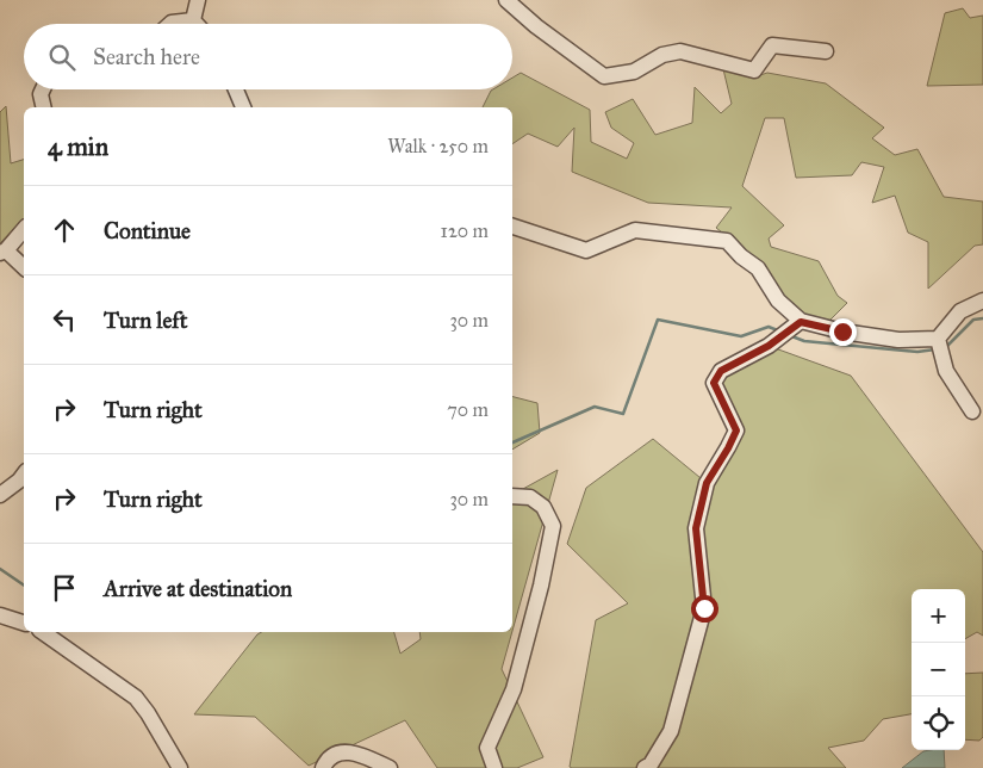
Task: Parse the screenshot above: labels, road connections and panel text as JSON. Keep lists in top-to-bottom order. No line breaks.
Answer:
{"page":{"search":"Search here","heading":["4 min","Walk · 250 m"],"list":[["Continue","120 m"],["Turn left","30 m"],["Turn right","70 m"],["Turn right","30 m"],"Arrive at destination"],"map_buttons":["+","−"]}}
